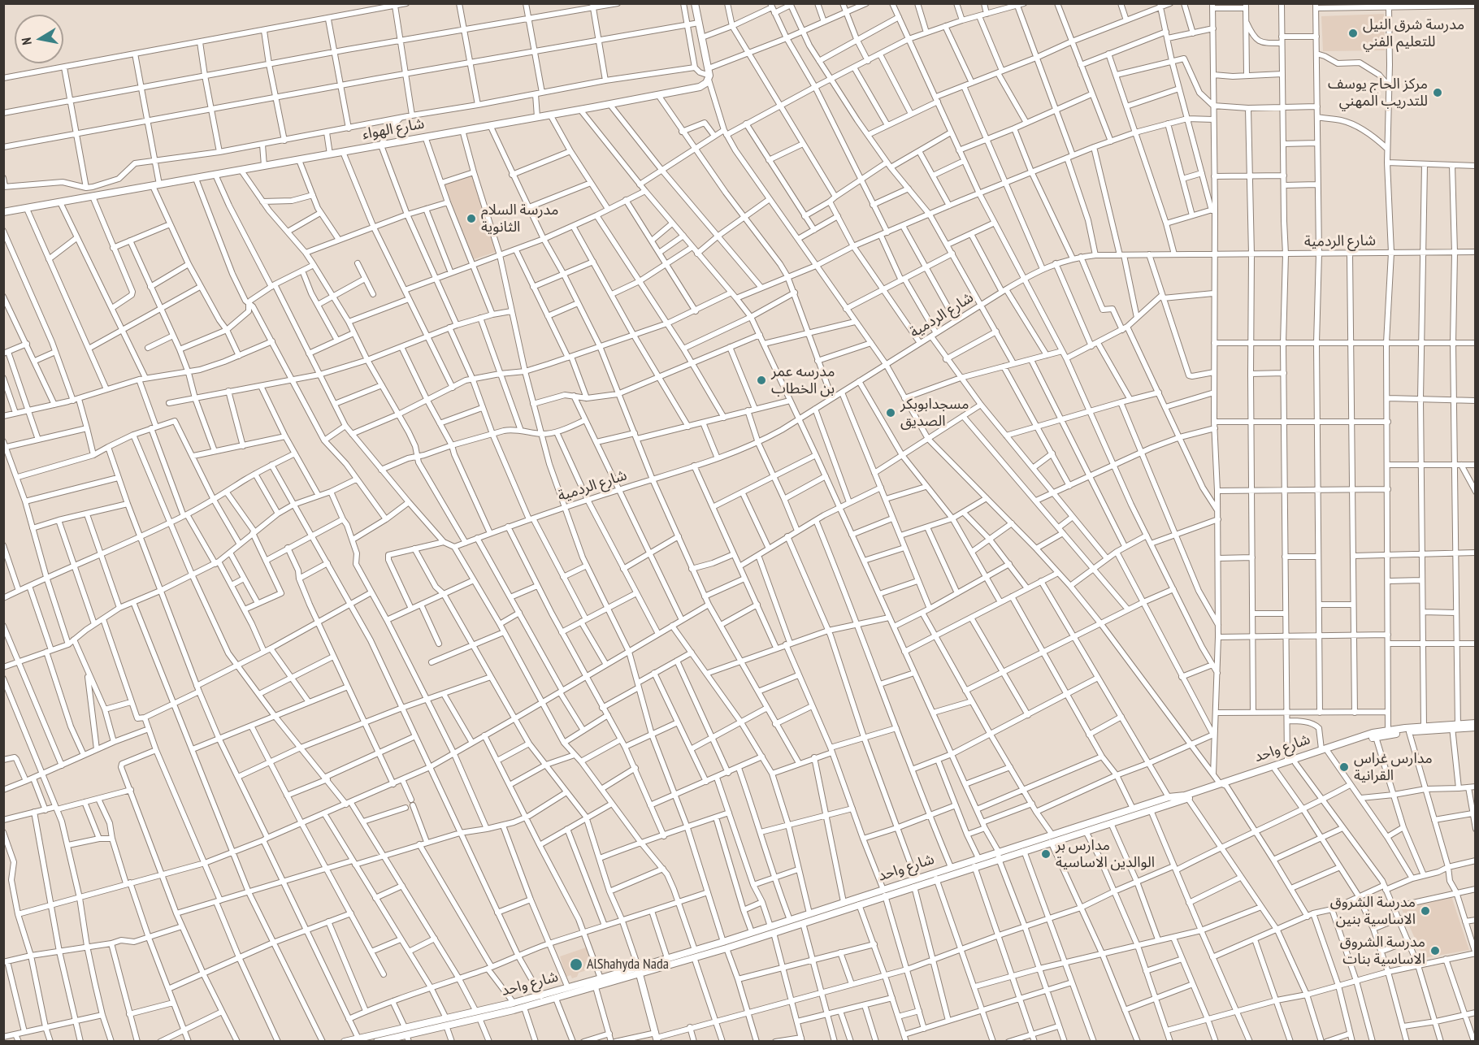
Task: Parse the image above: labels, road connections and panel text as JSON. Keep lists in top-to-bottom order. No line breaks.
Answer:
{"streets":{"street":["شارع الهواء","شارع الردمية","شارع واحد"]},"places":["مدرسة شرق النيل للتعليم الفني","مركز الحاج يوسف للتدريب المهني","مدرسة السلام الثانوية","مدرسه عمر بن الخطاب","مسجدابوبكر الصديق","مدارس غراس القرانية","مدارس بر الوالدين الاساسية","مدرسة الشروق الاساسية بنين","مدرسة الشروق الاساسية بنات","AlShahyda Nada"],"north":"left"}
